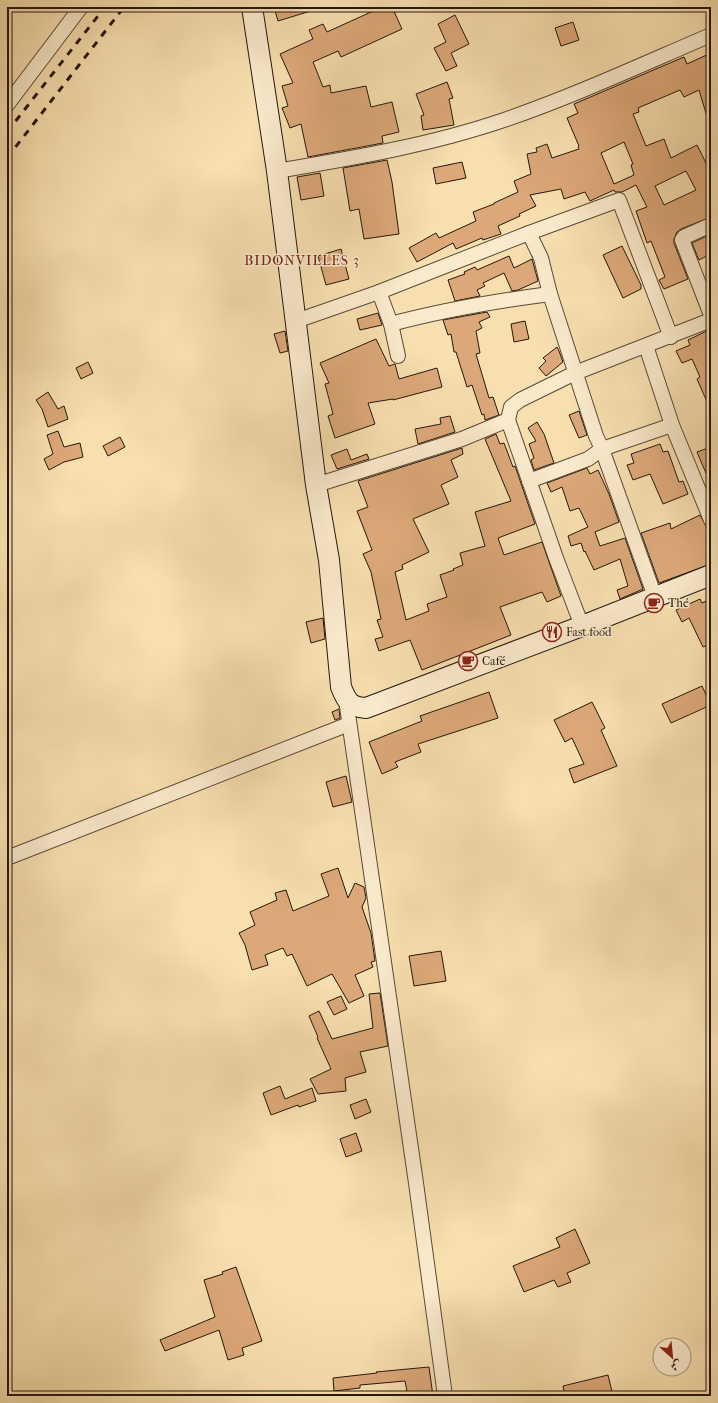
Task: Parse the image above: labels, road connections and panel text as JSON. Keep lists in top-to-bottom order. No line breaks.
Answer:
{"districts":["BIDONVILLES 3"],"places":{"cafe":["Thé","Café"],"restaurant":["Fast food"]},"north":"bottom right"}
